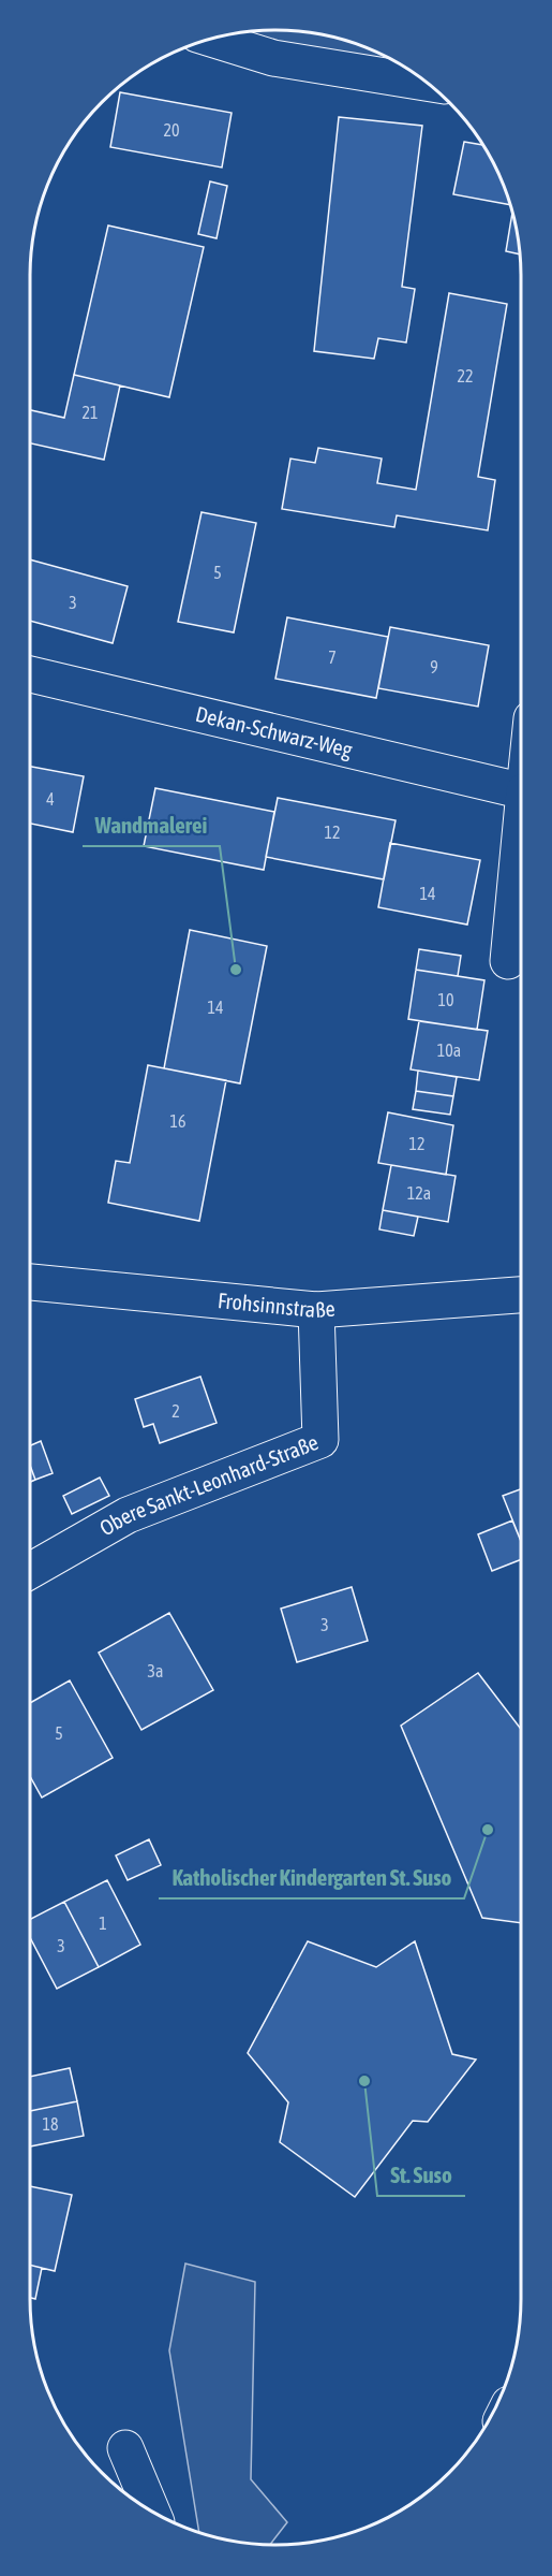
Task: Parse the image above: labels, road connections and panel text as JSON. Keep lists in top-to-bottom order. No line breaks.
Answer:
{"streets":{"street":["Dekan-Schwarz-Weg","Frohsinnstraße","Obere Sankt-Leonhard-Straße"]},"crossings":[["Frohsinnstraße","Obere Sankt-Leonhard-Straße"]],"places":["Wandmalerei","Katholischer Kindergarten St. Suso","St. Suso"],"house_numbers":["20","22","21","5","3","7","9","4","12","14","10","14","10a","16","12","12a","2","3","3a","5","1","3","18"]}
